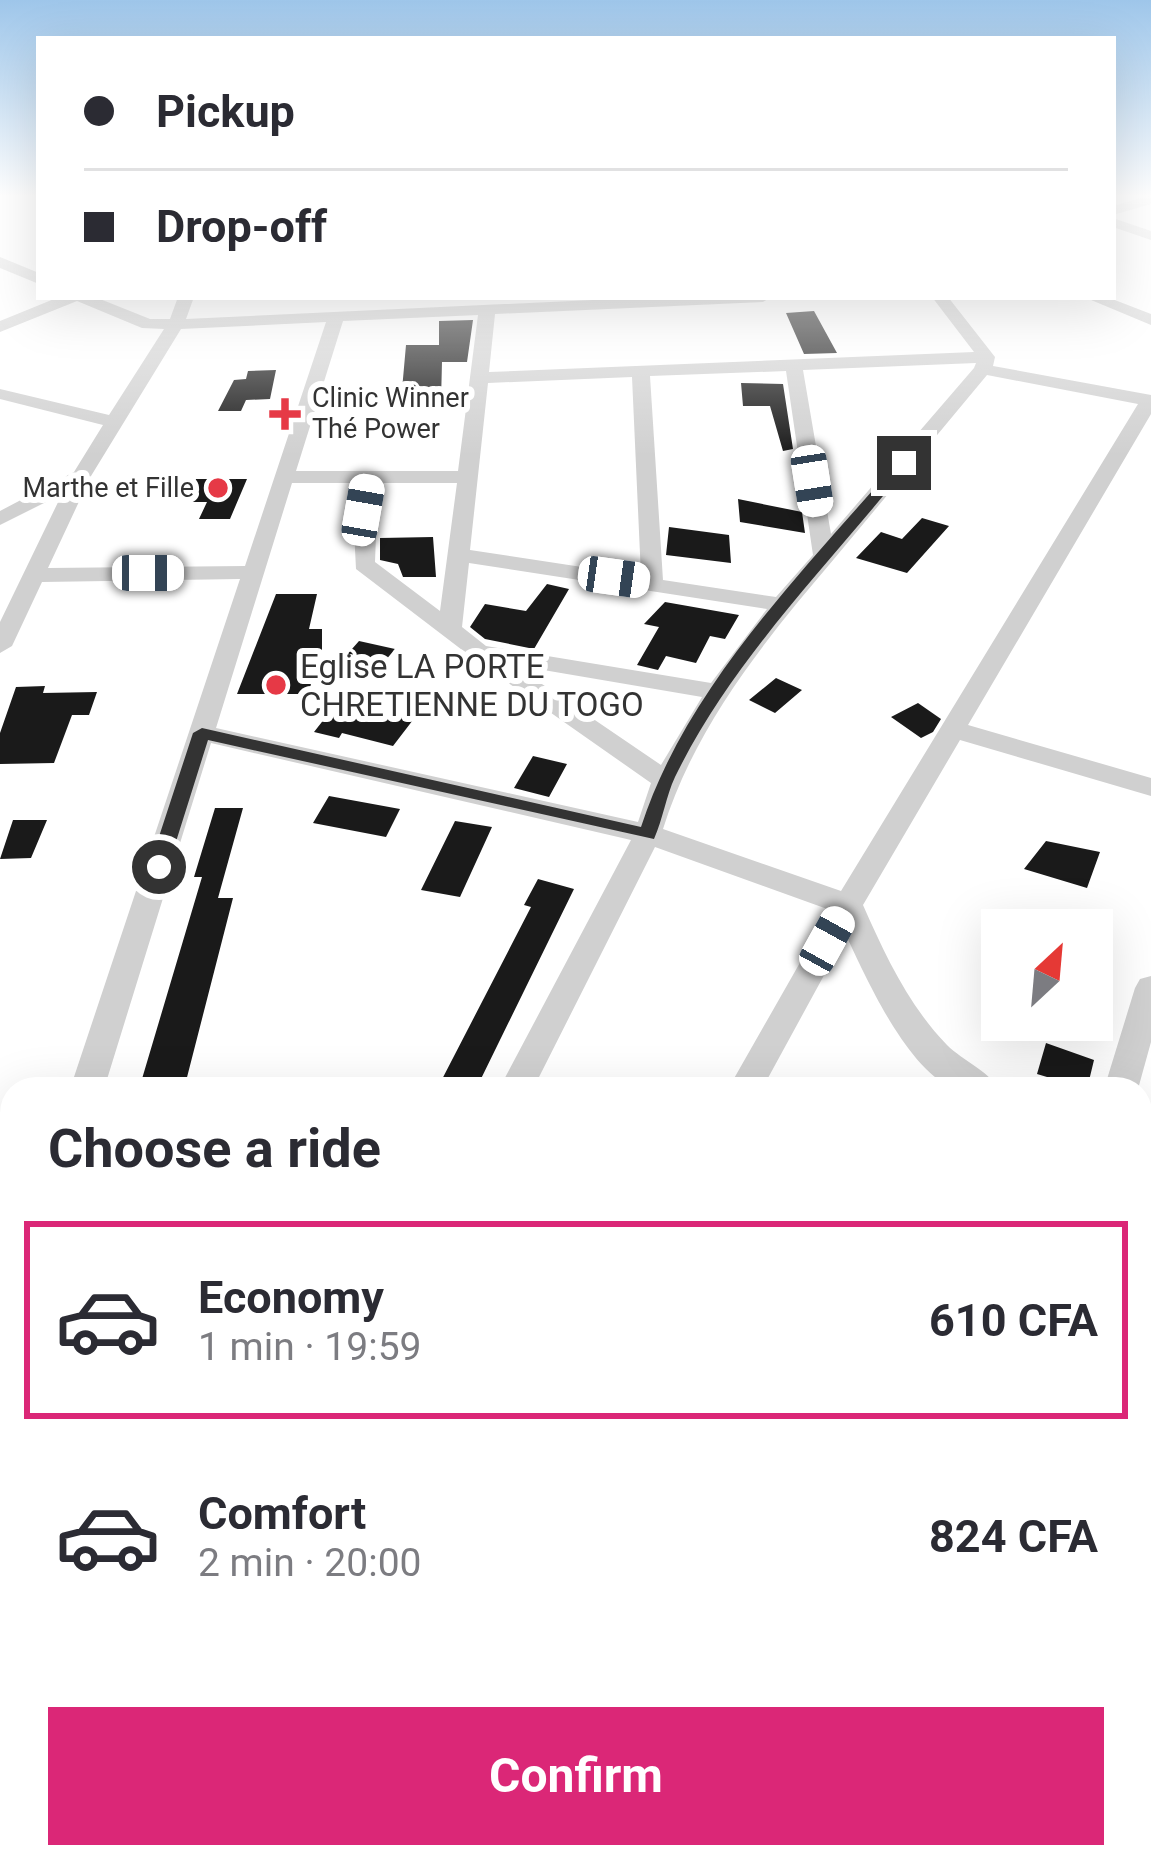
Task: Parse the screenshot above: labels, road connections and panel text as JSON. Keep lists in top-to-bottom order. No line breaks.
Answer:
{"places":{"health":["Clinic Winner Thé Power"],"other":["Marthe et Fille","Eglise LA PORTE CHRETIENNE DU TOGO"]},"north":"top right","page":{"banner":["Pickup","Drop-off"],"heading":"Choose a ride","list":[{"name":"Economy","note":"1 min · 19:59","value":"610 CFA"},{"name":"Comfort","note":"2 min · 20:00","value":"824 CFA"}],"buttons":"Confirm"}}
